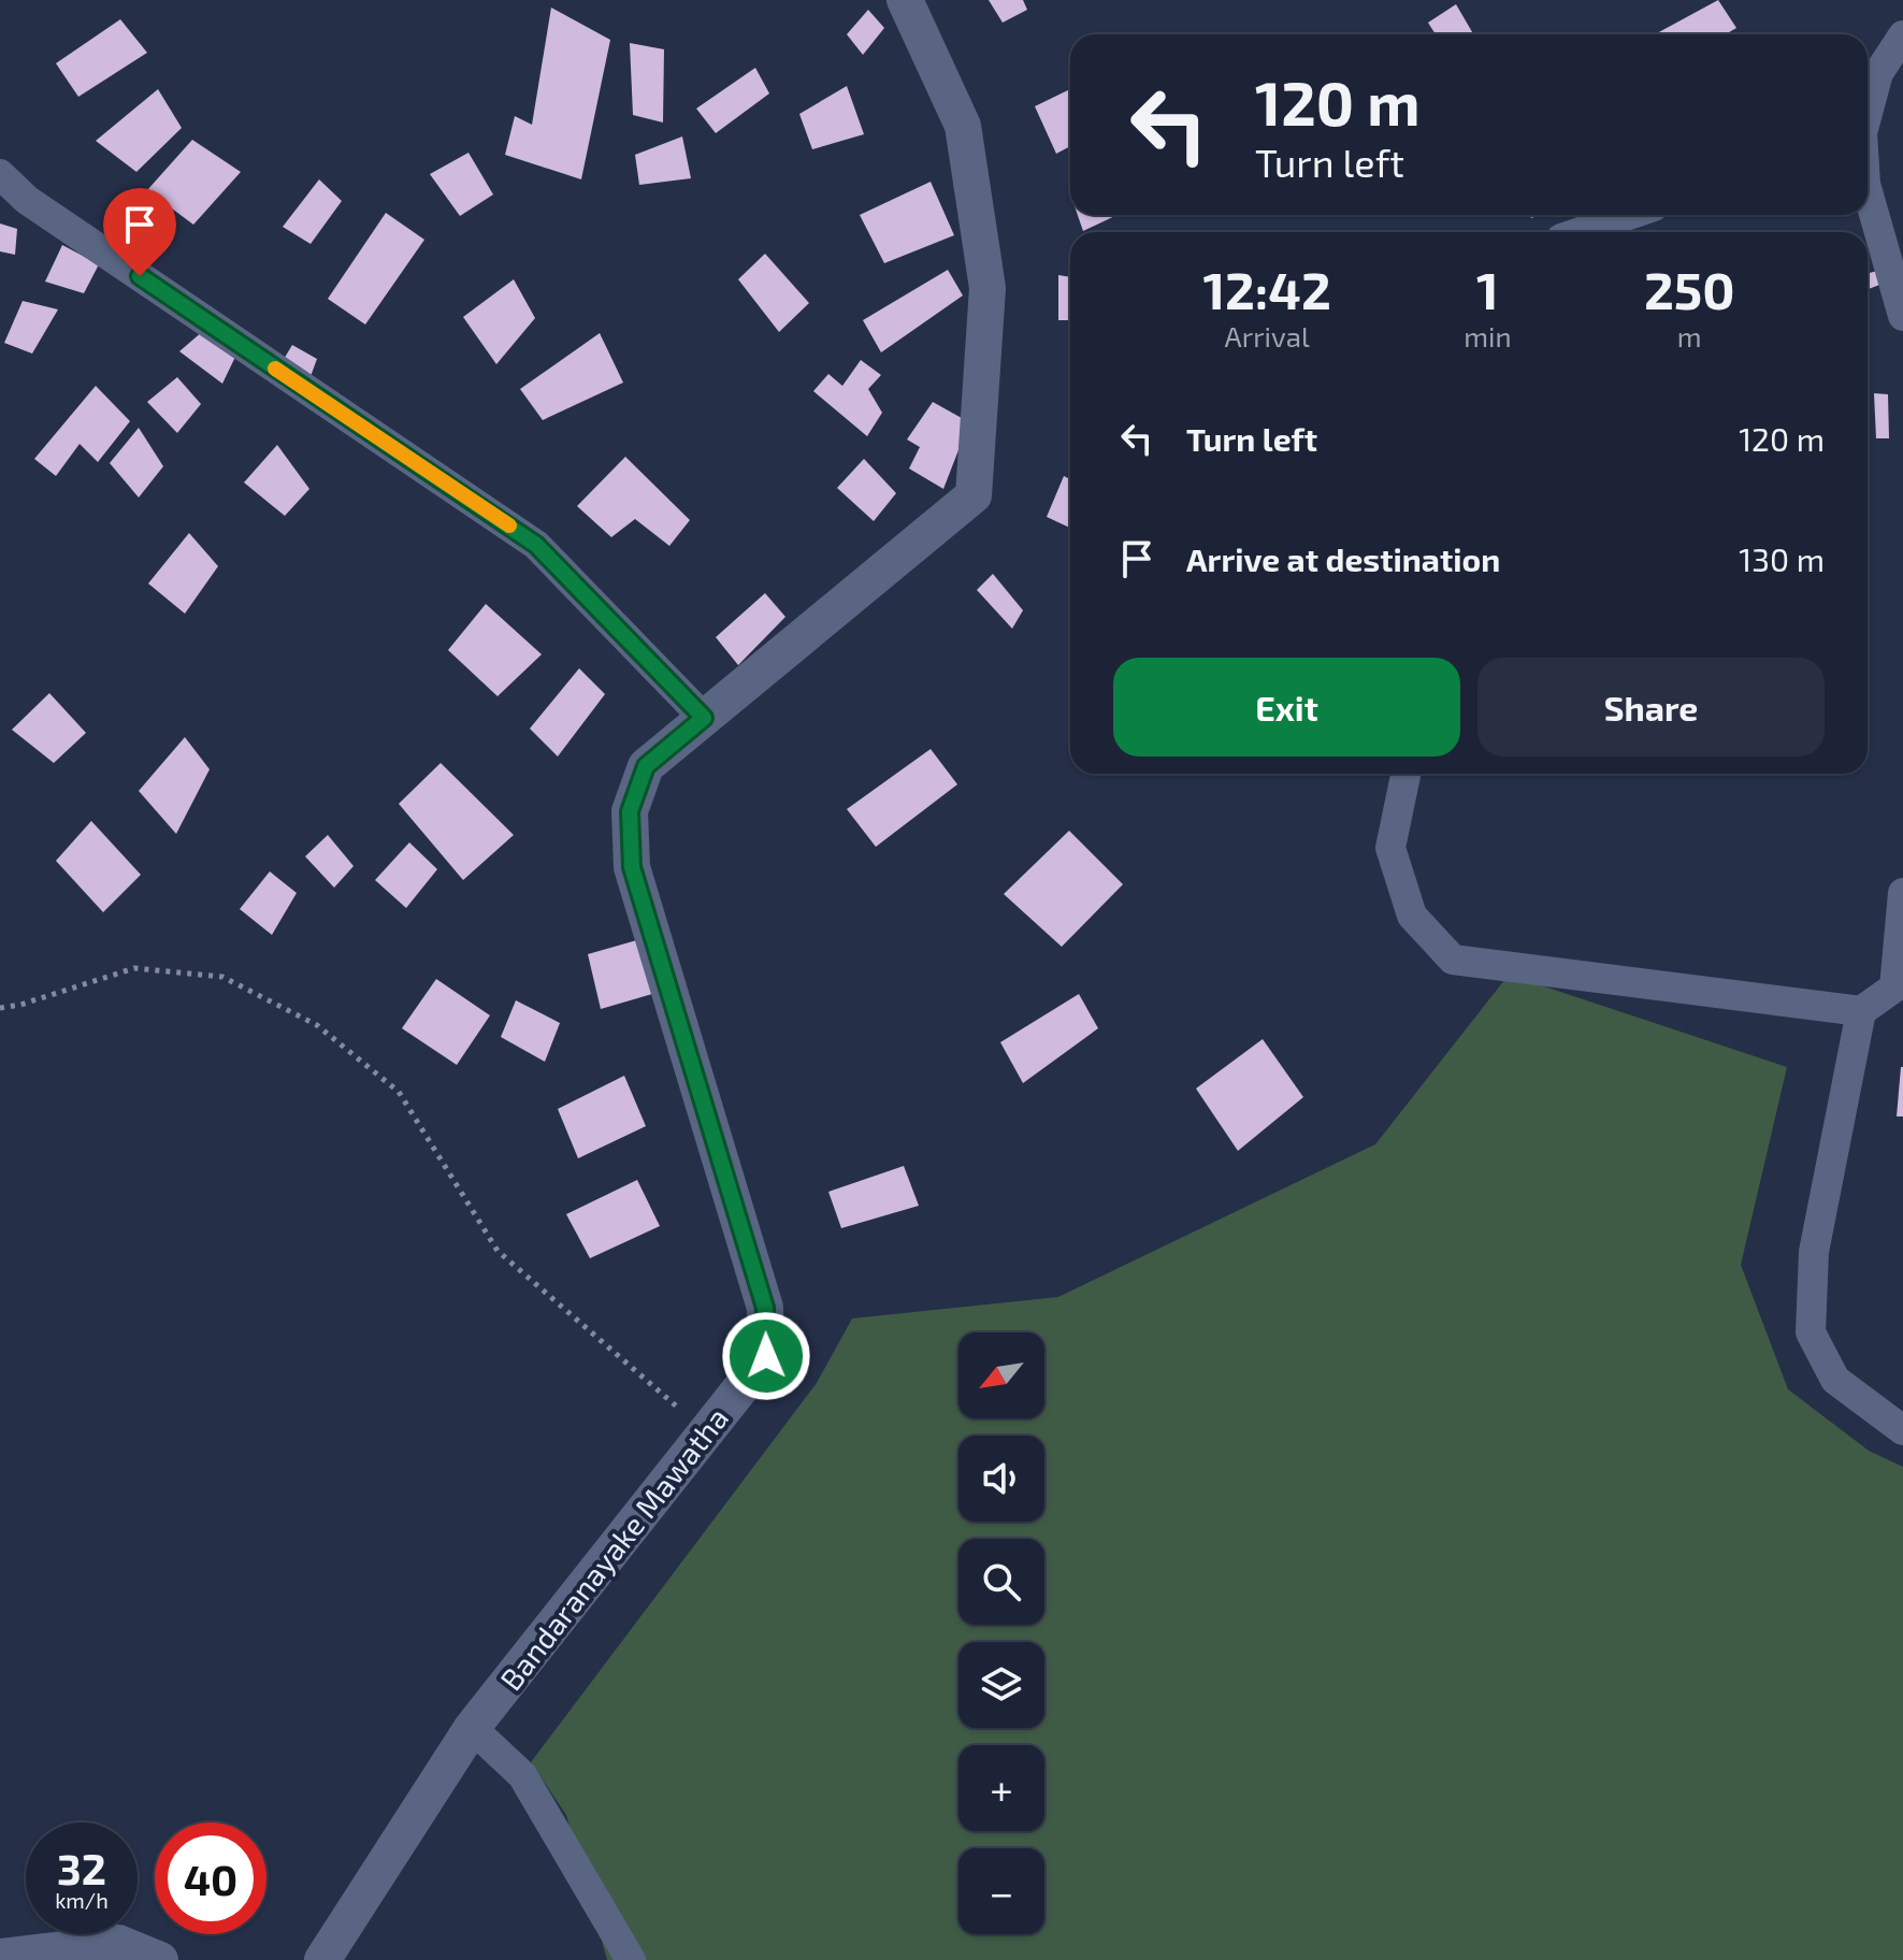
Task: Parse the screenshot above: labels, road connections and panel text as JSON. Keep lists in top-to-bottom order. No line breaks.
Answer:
{"streets":{"street":["Bandaranayake Mawatha"]},"north":"bottom left","page":{"turn":["120 m","Turn left"],"eta":["12:42","Arrival","1","min","250","m"],"list":[{"name":"Turn left","value":"120 m"},{"name":"Arrive at destination","value":"130 m"}],"buttons":["Exit","Share"],"map_buttons":["+","−"],"speed":"32 km/h","limit":"40"}}
